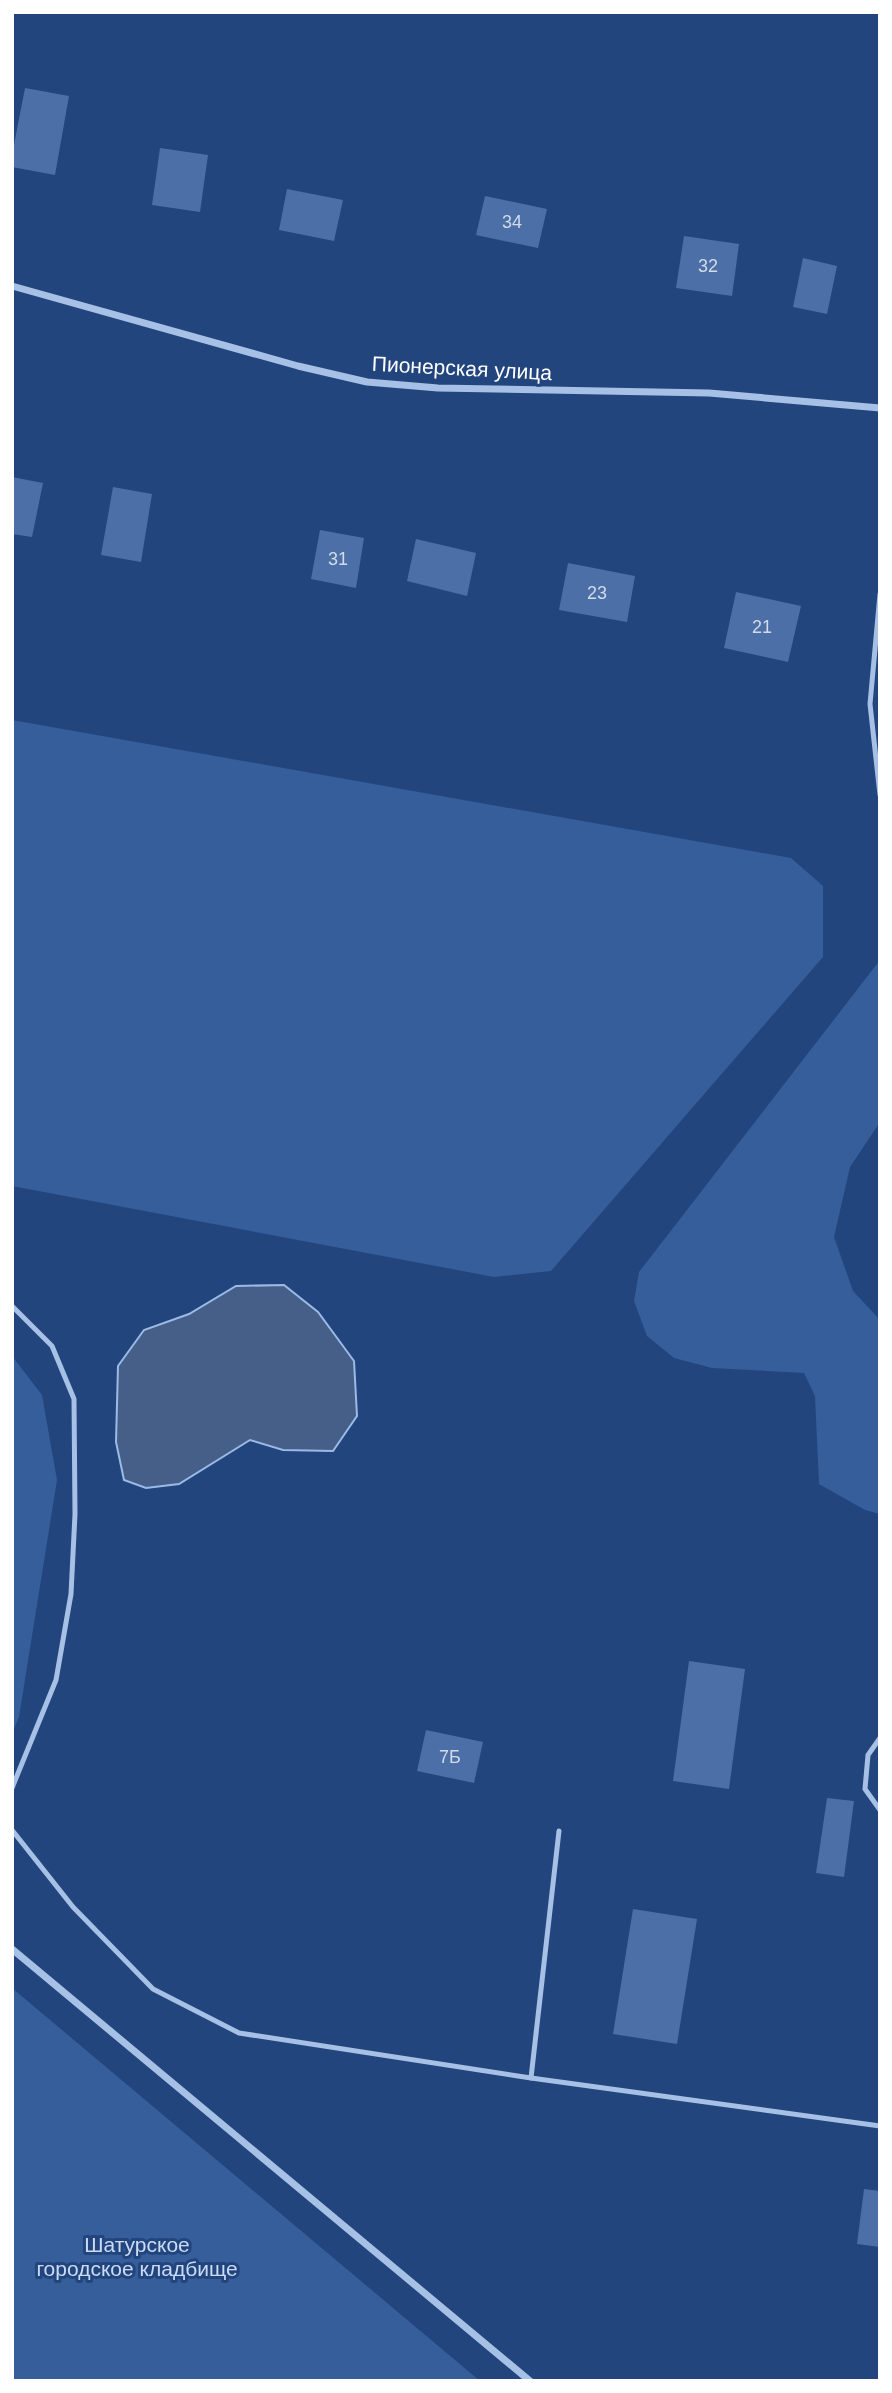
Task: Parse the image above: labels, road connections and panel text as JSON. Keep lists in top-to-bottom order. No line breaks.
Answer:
{"streets":{"street":["Пионерская улица"]},"parks":["Шатурское городское кладбище"],"house_numbers":["34","32","31","23","21","7Б"]}
